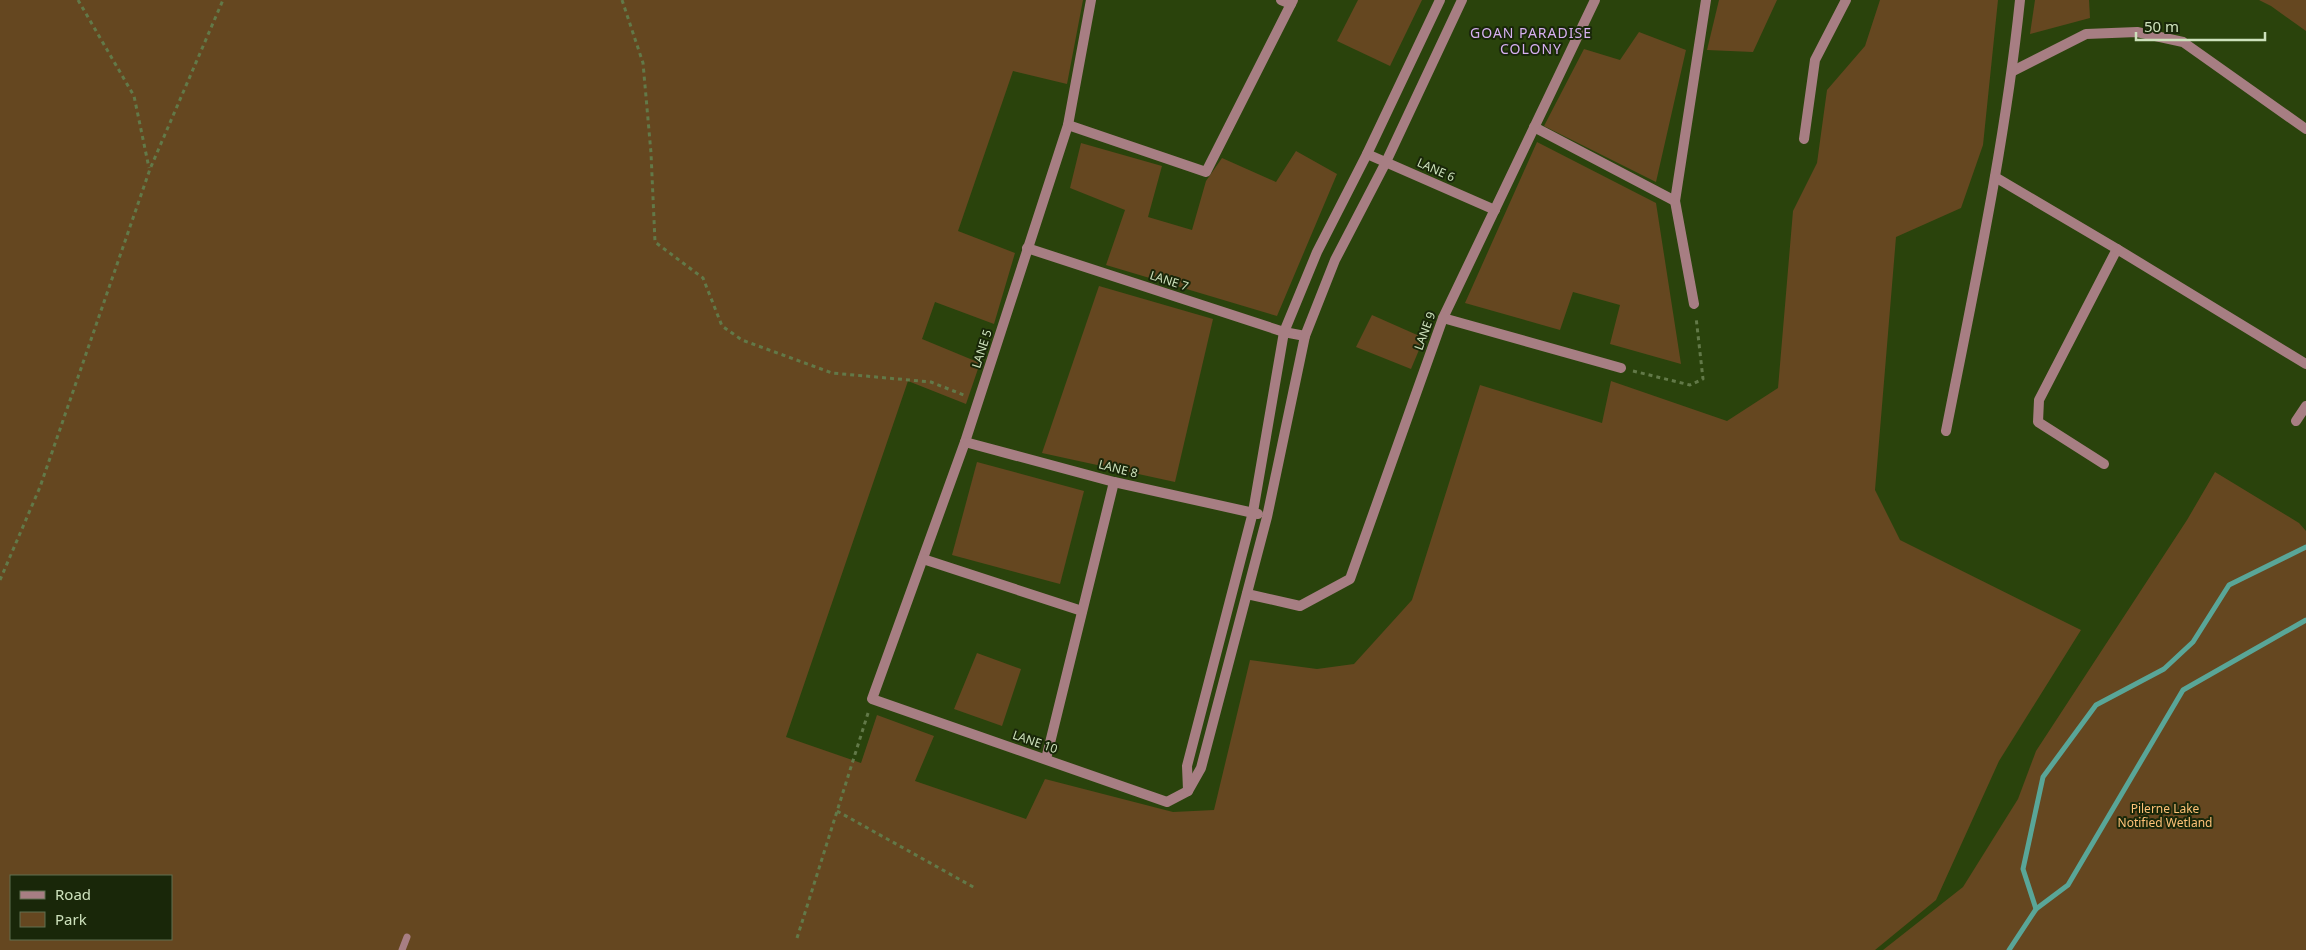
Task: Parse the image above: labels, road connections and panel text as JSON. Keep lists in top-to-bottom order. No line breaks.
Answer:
{"streets":{"street":["LANE 6","LANE 7","LANE 9","LANE 5","LANE 8","LANE 10"]},"crossings":[["LANE 6","LANE 9"],["LANE 7","LANE 5"],["LANE 5","LANE 8"],["LANE 5","LANE 10"]],"districts":["GOAN PARADISE COLONY"],"parks":["Pilerne Lake Notified Wetland"],"legend":["Road","Park"],"scale_bar":"50 m"}
